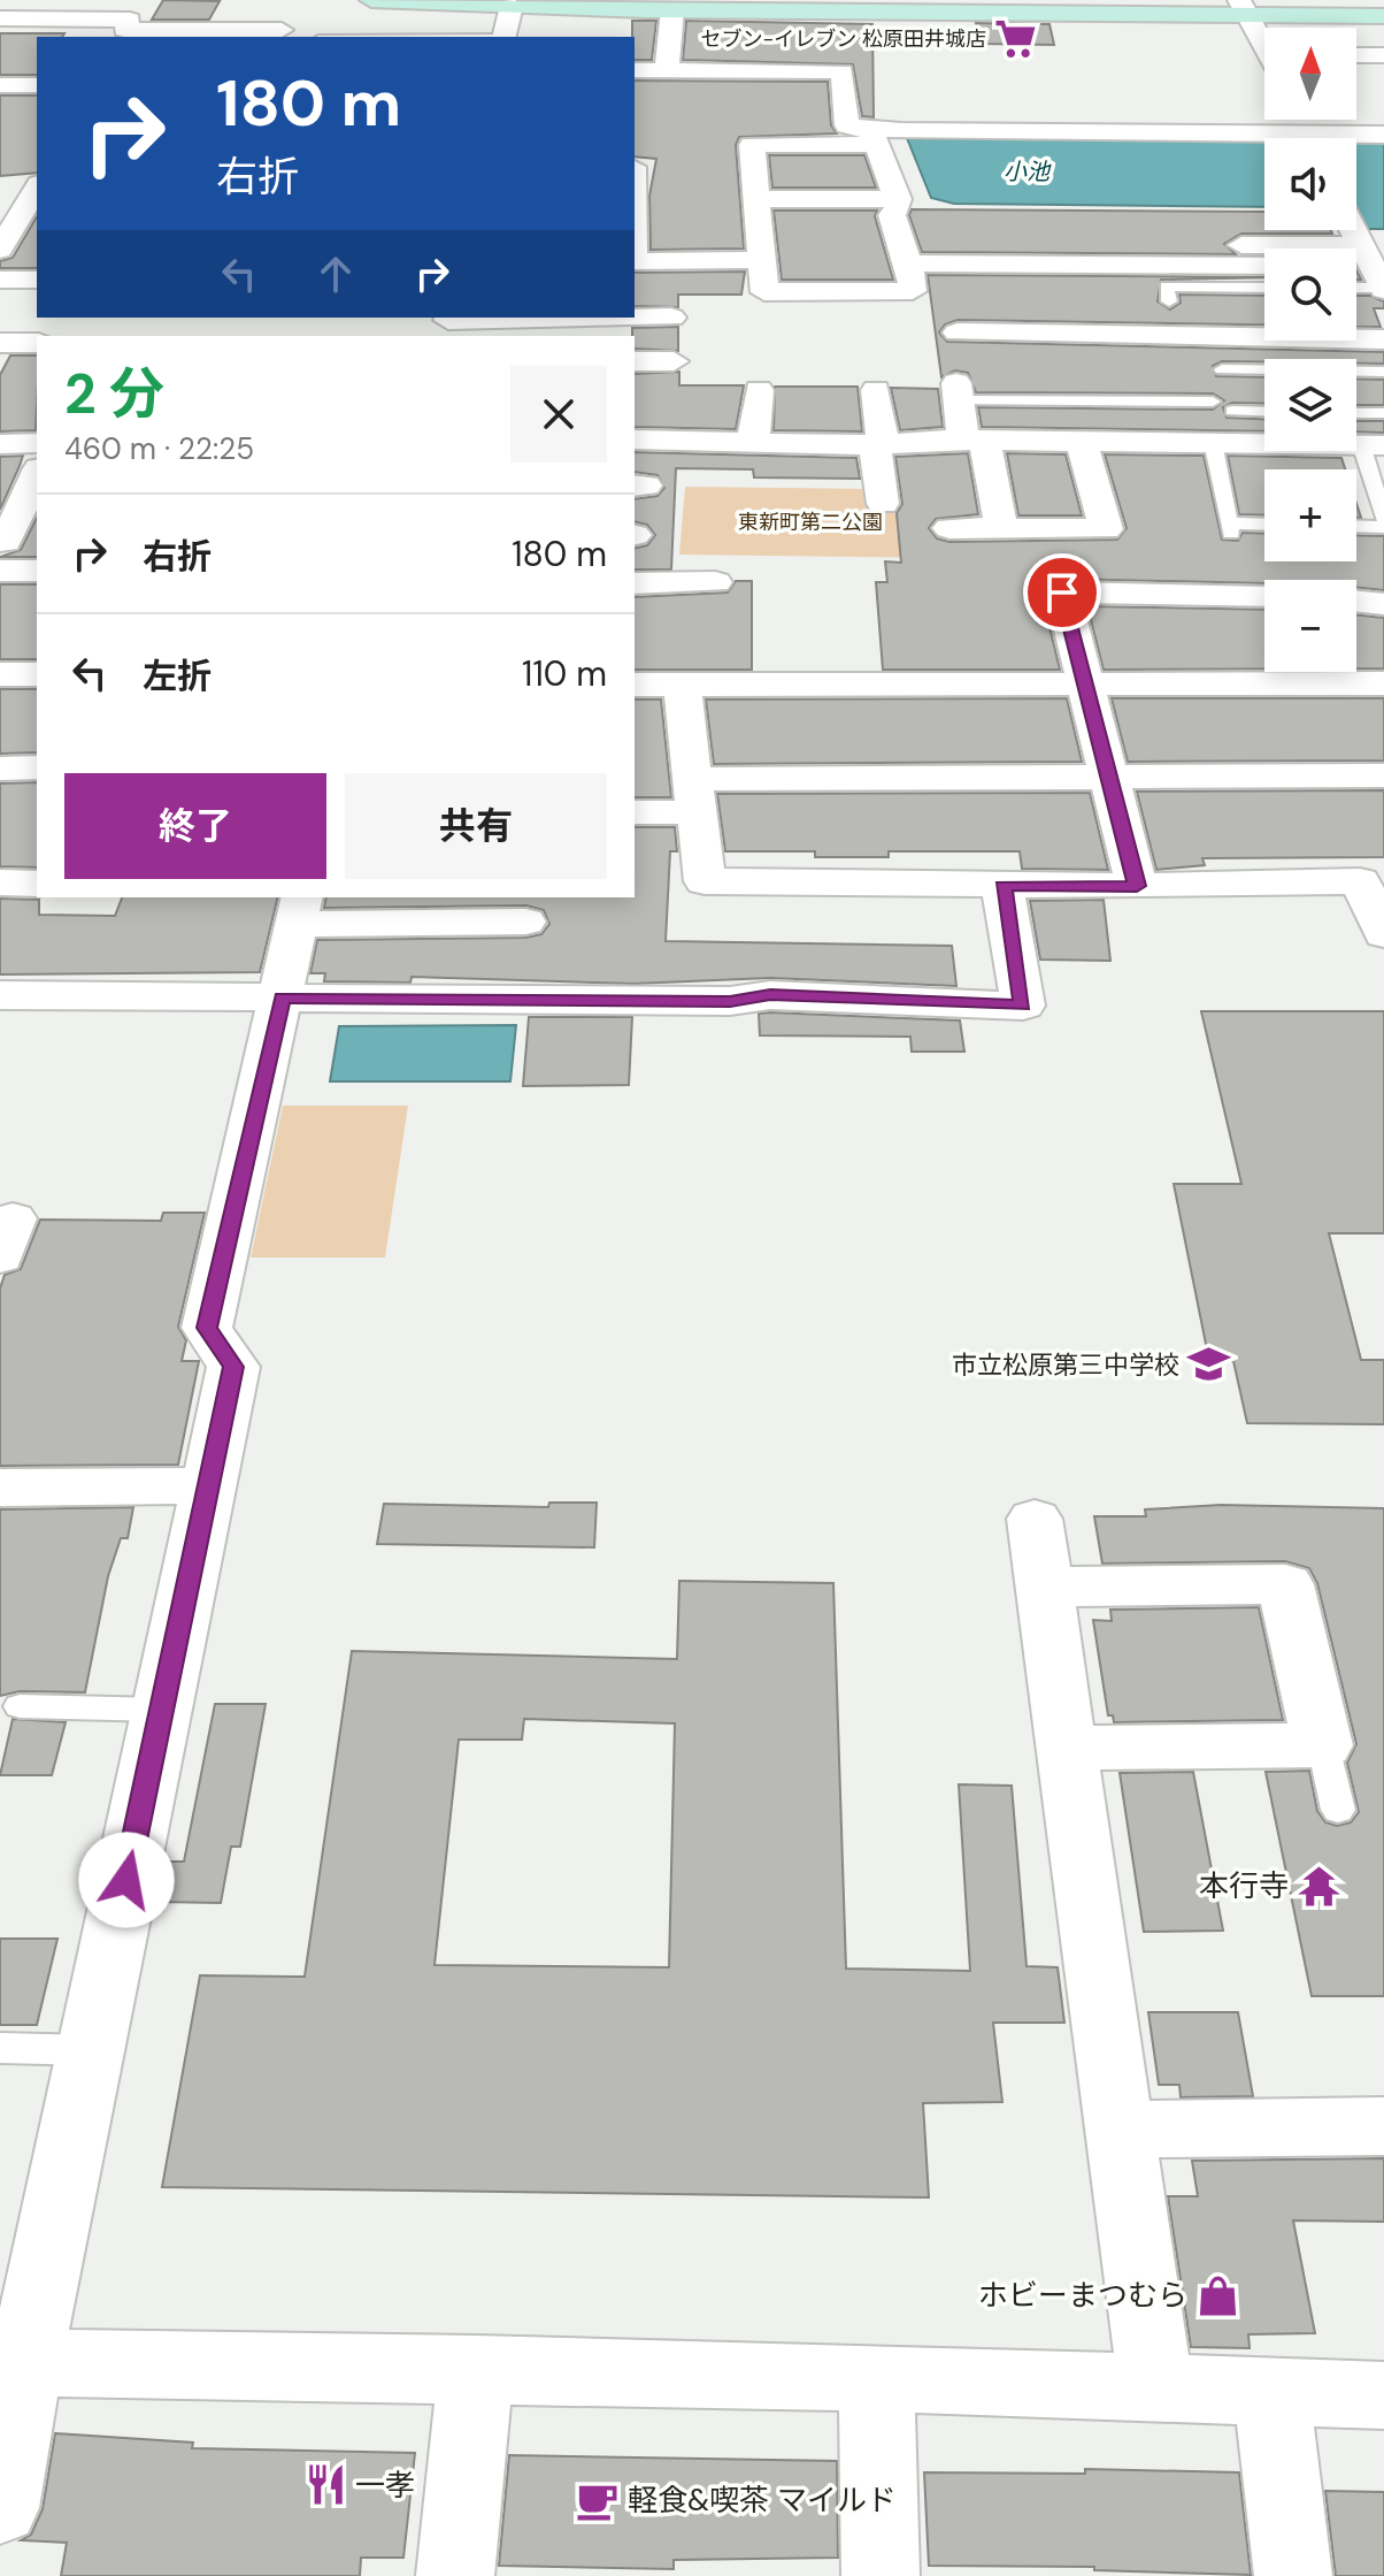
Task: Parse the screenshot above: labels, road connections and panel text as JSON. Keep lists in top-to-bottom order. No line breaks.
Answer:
{"water":["小池"],"parks":["東新町第二公園"],"places":{"supermarket":["セブン-イレブン 松原田井城店"],"school or university":["市立松原第三中学校"],"temple":["本行寺"],"shop":["ホビーまつむら"],"restaurant":["一孝"],"cafe":["軽食&喫茶 マイルド"]},"north":"top","page":{"map_buttons":["+","−"],"turn":["180 m","右折"],"heading":["2 分","460 m · 22:25"],"list":[{"name":"右折","value":"180 m"},{"name":"左折","value":"110 m"}],"buttons":["終了","共有"]}}
